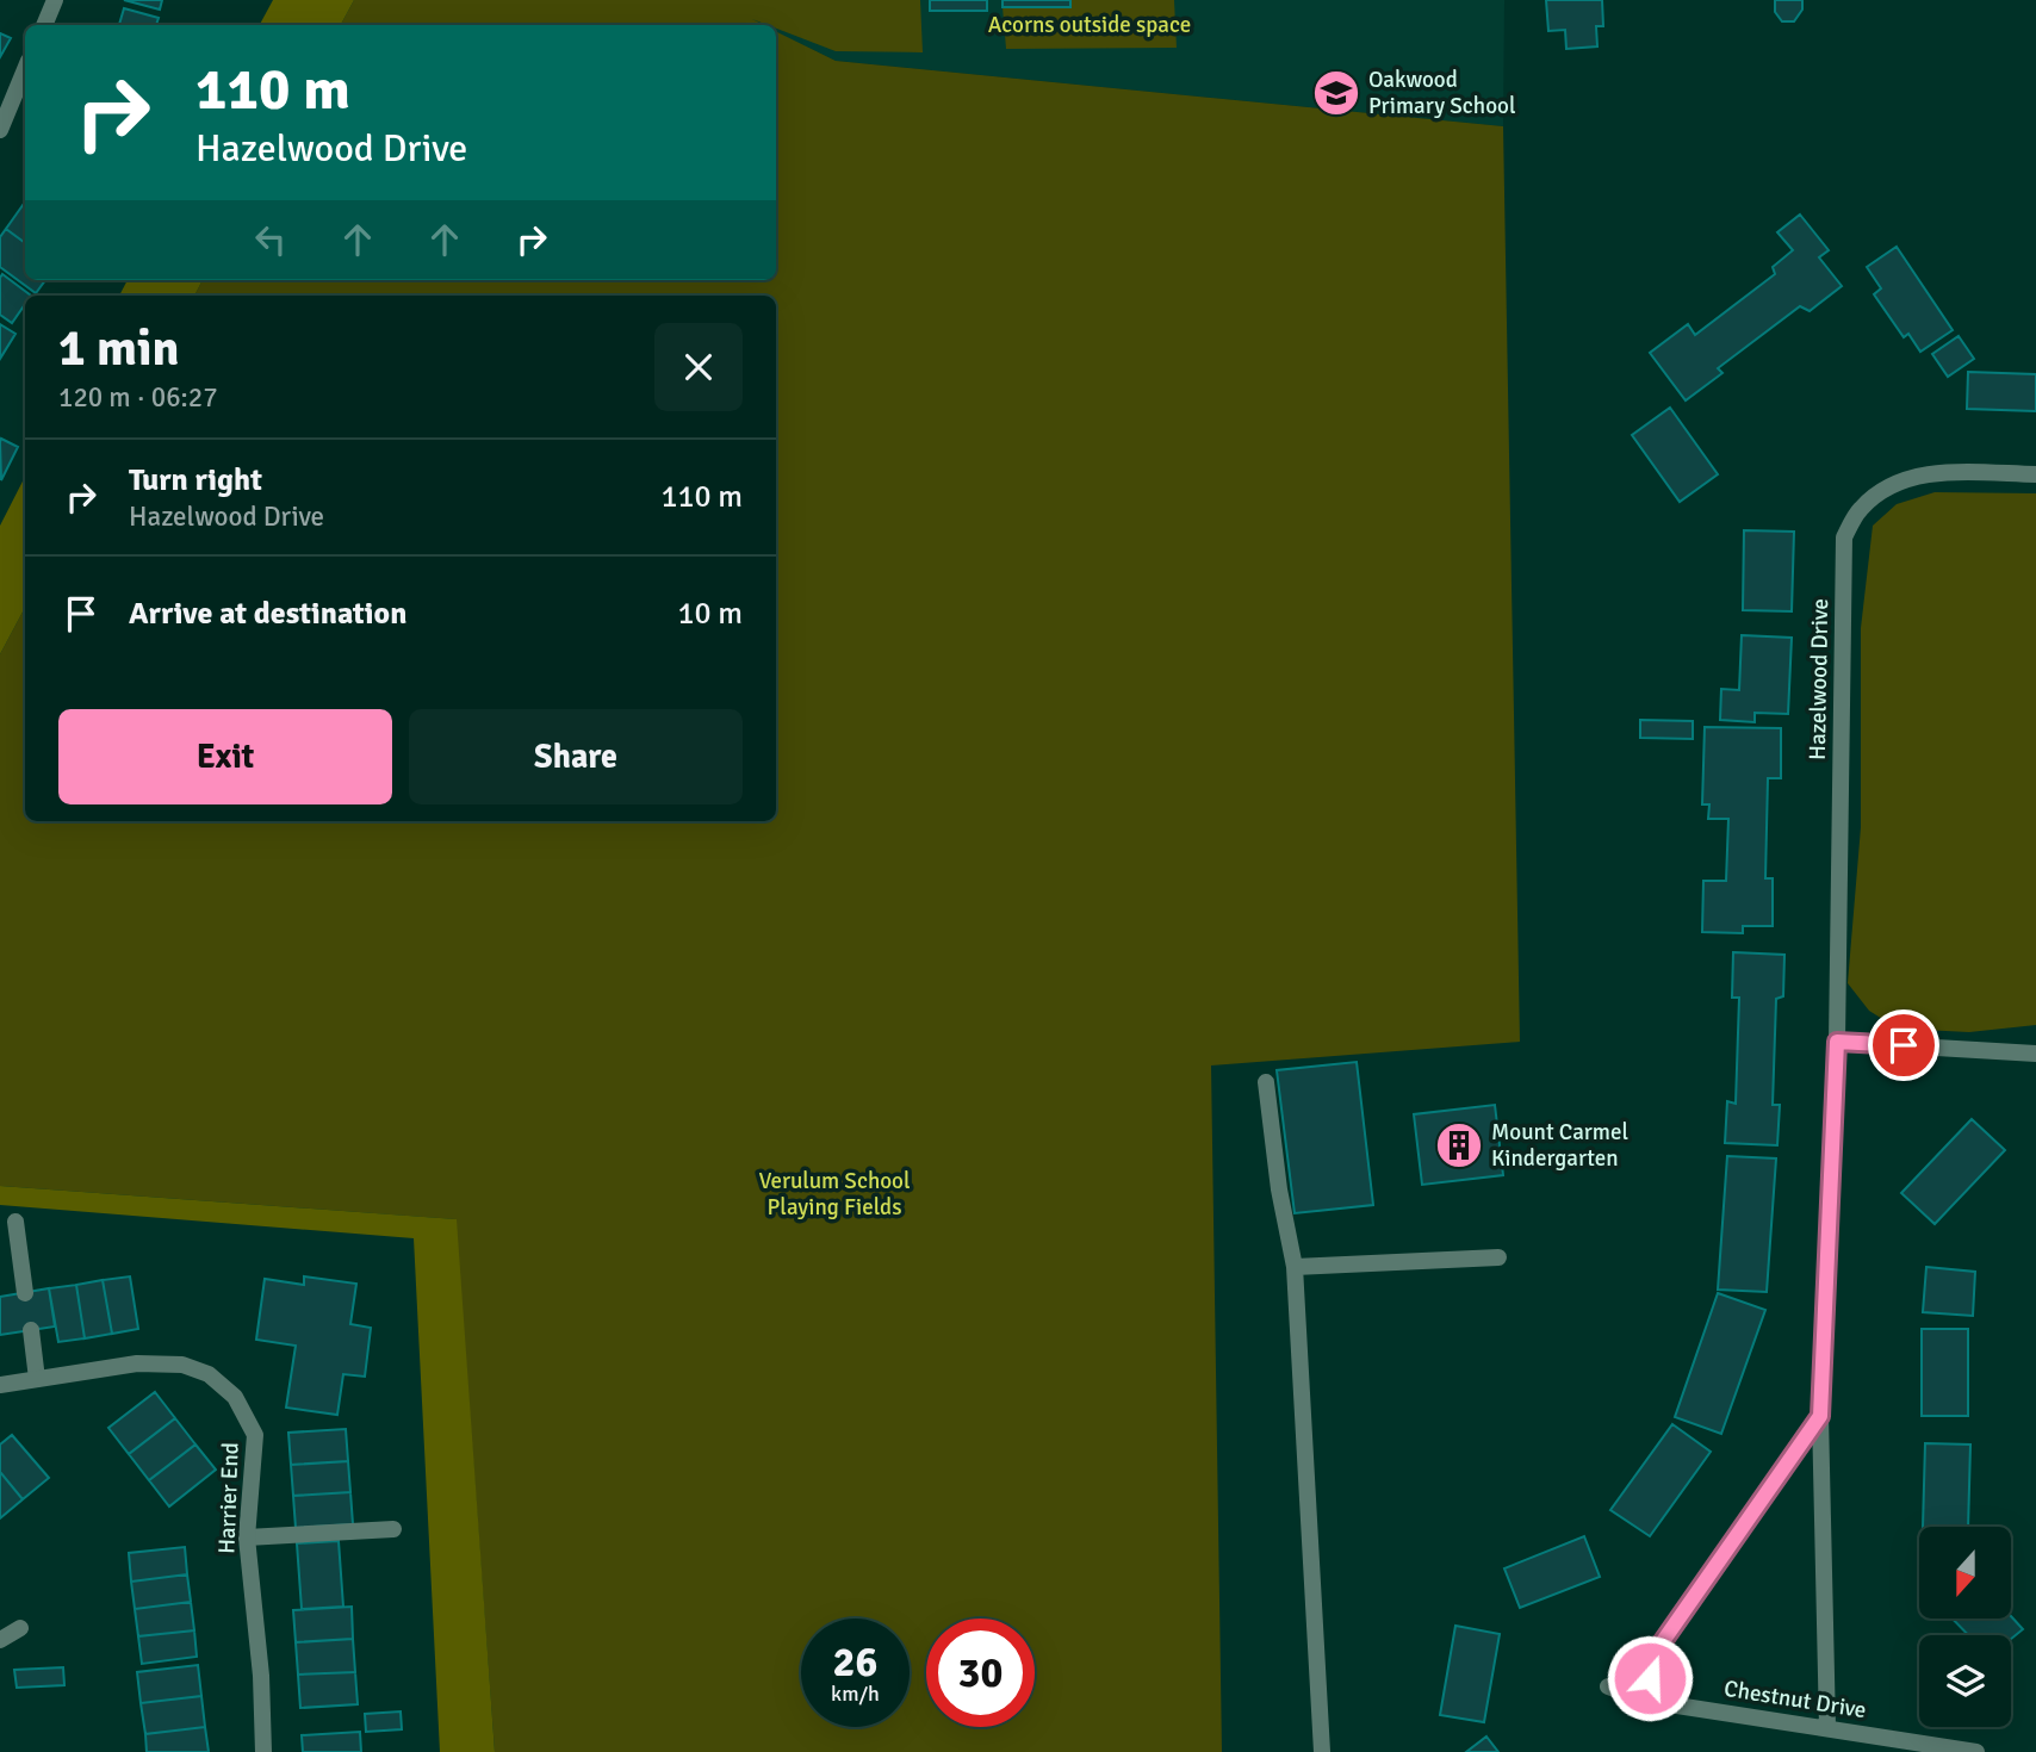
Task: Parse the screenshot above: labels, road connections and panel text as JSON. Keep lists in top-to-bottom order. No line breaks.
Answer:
{"streets":{"street":["Hazelwood Drive","Harrier End","Chestnut Drive"]},"crossings":[["Hazelwood Drive","Chestnut Drive"]],"parks":["Acorns outside space","Verulum School Playing Fields"],"places":{"school or university":["Oakwood Primary School"],"building":["Mount Carmel Kindergarten"]},"north":"bottom","page":{"turn":["110 m","Hazelwood Drive"],"heading":["1 min","120 m · 06:27"],"list":[{"name":"Turn right","note":"Hazelwood Drive","value":"110 m"},{"name":"Arrive at destination","value":"10 m"}],"buttons":["Exit","Share"],"speed":"26 km/h","limit":"30"}}
